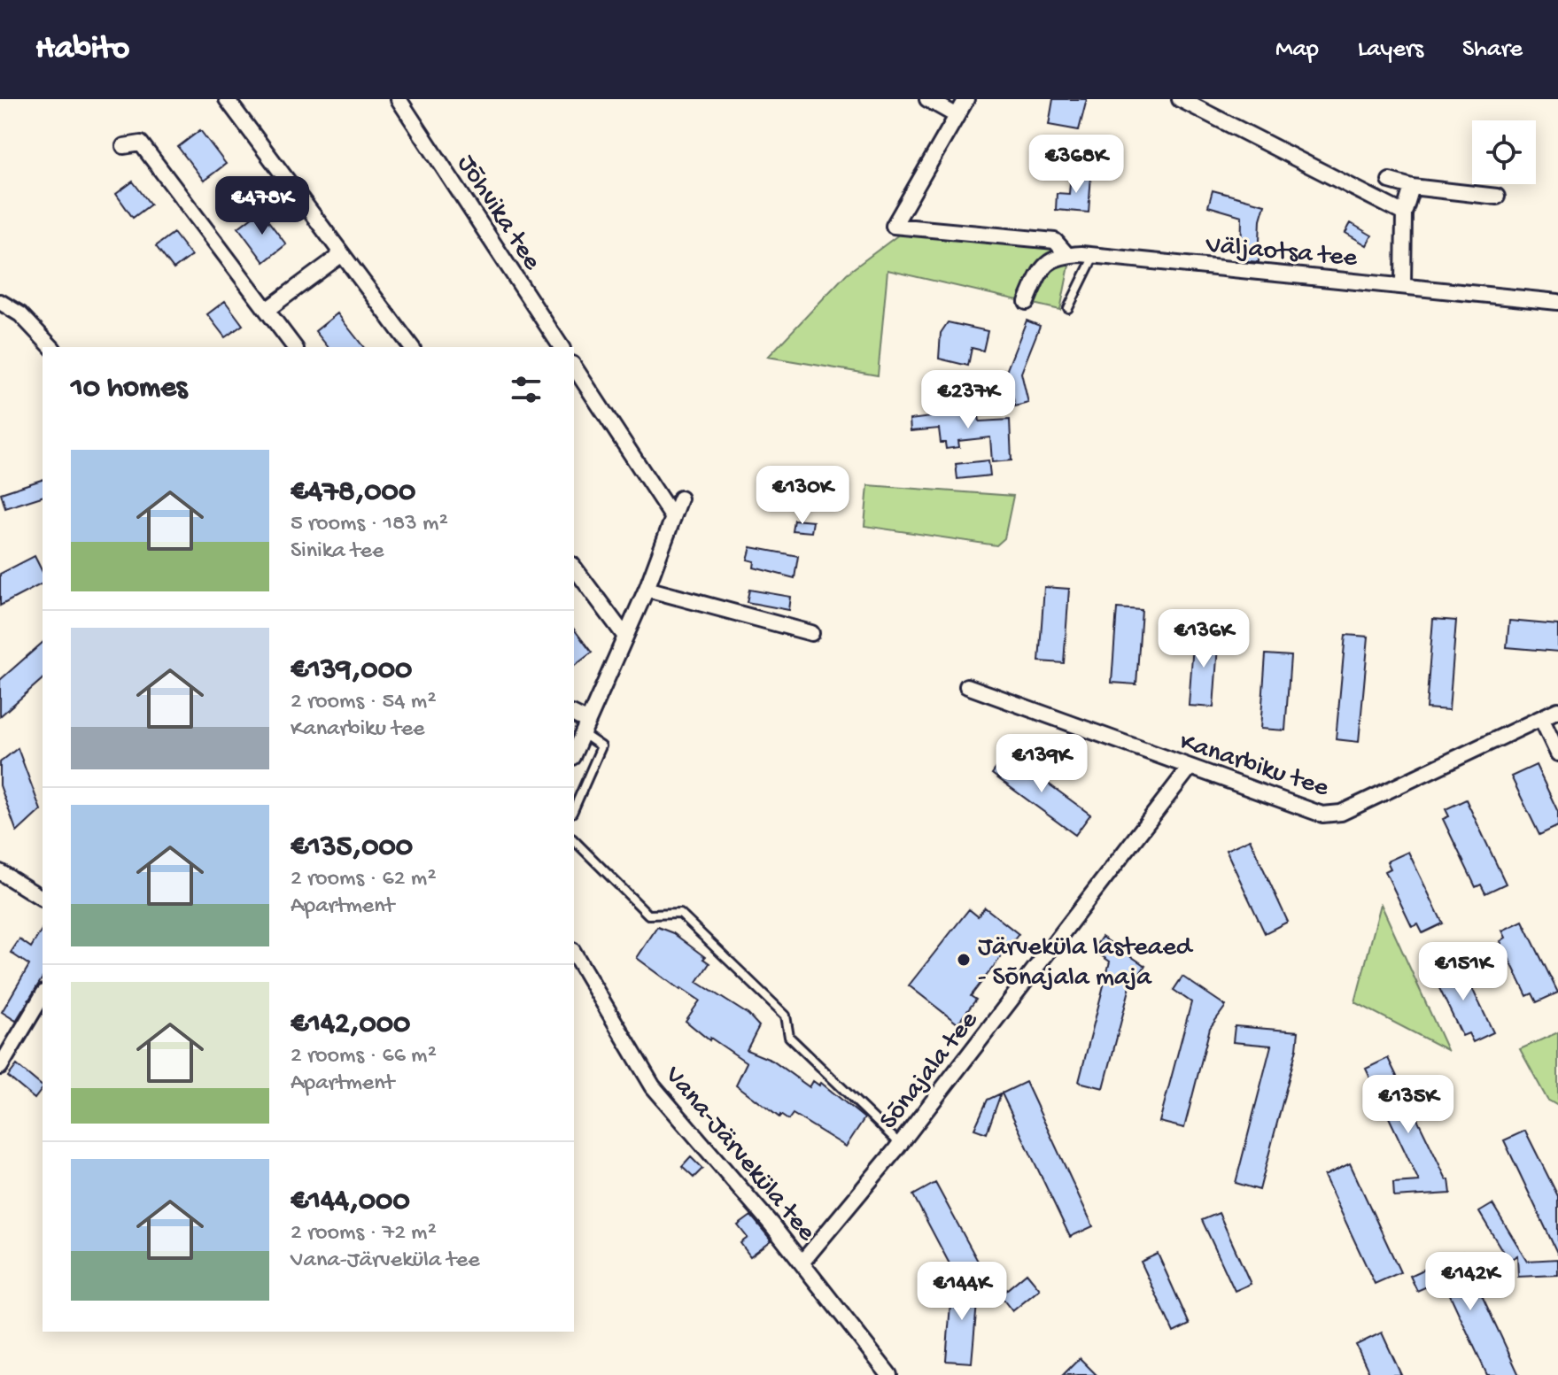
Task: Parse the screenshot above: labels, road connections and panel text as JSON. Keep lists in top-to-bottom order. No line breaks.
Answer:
{"streets":{"street":["Jõhvika tee","Väljaotsa tee","Kanarbiku tee","Sõnajala tee","Vana-Järveküla tee"]},"crossings":[["Kanarbiku tee","Sõnajala tee"],["Sõnajala tee","Vana-Järveküla tee"]],"places":["Järveküla lasteaed - Sõnajala maja"],"page":{"header":"Habito","nav":["Map","Layers","Share"],"price":["€368K","€478K","€237K","€130K","€136K","€139K","€151K","€135K","€142K","€144K"],"heading":"10 homes","list":[{"name":"€478,000","note":"5 rooms · 183 m² · Sinika tee"},{"name":"€139,000","note":"2 rooms · 54 m² · Kanarbiku tee"},{"name":"€135,000","note":"2 rooms · 62 m² · Apartment"},{"name":"€142,000","note":"2 rooms · 66 m² · Apartment"},{"name":"€144,000","note":"2 rooms · 72 m² · Vana-Järveküla tee"}]}}
